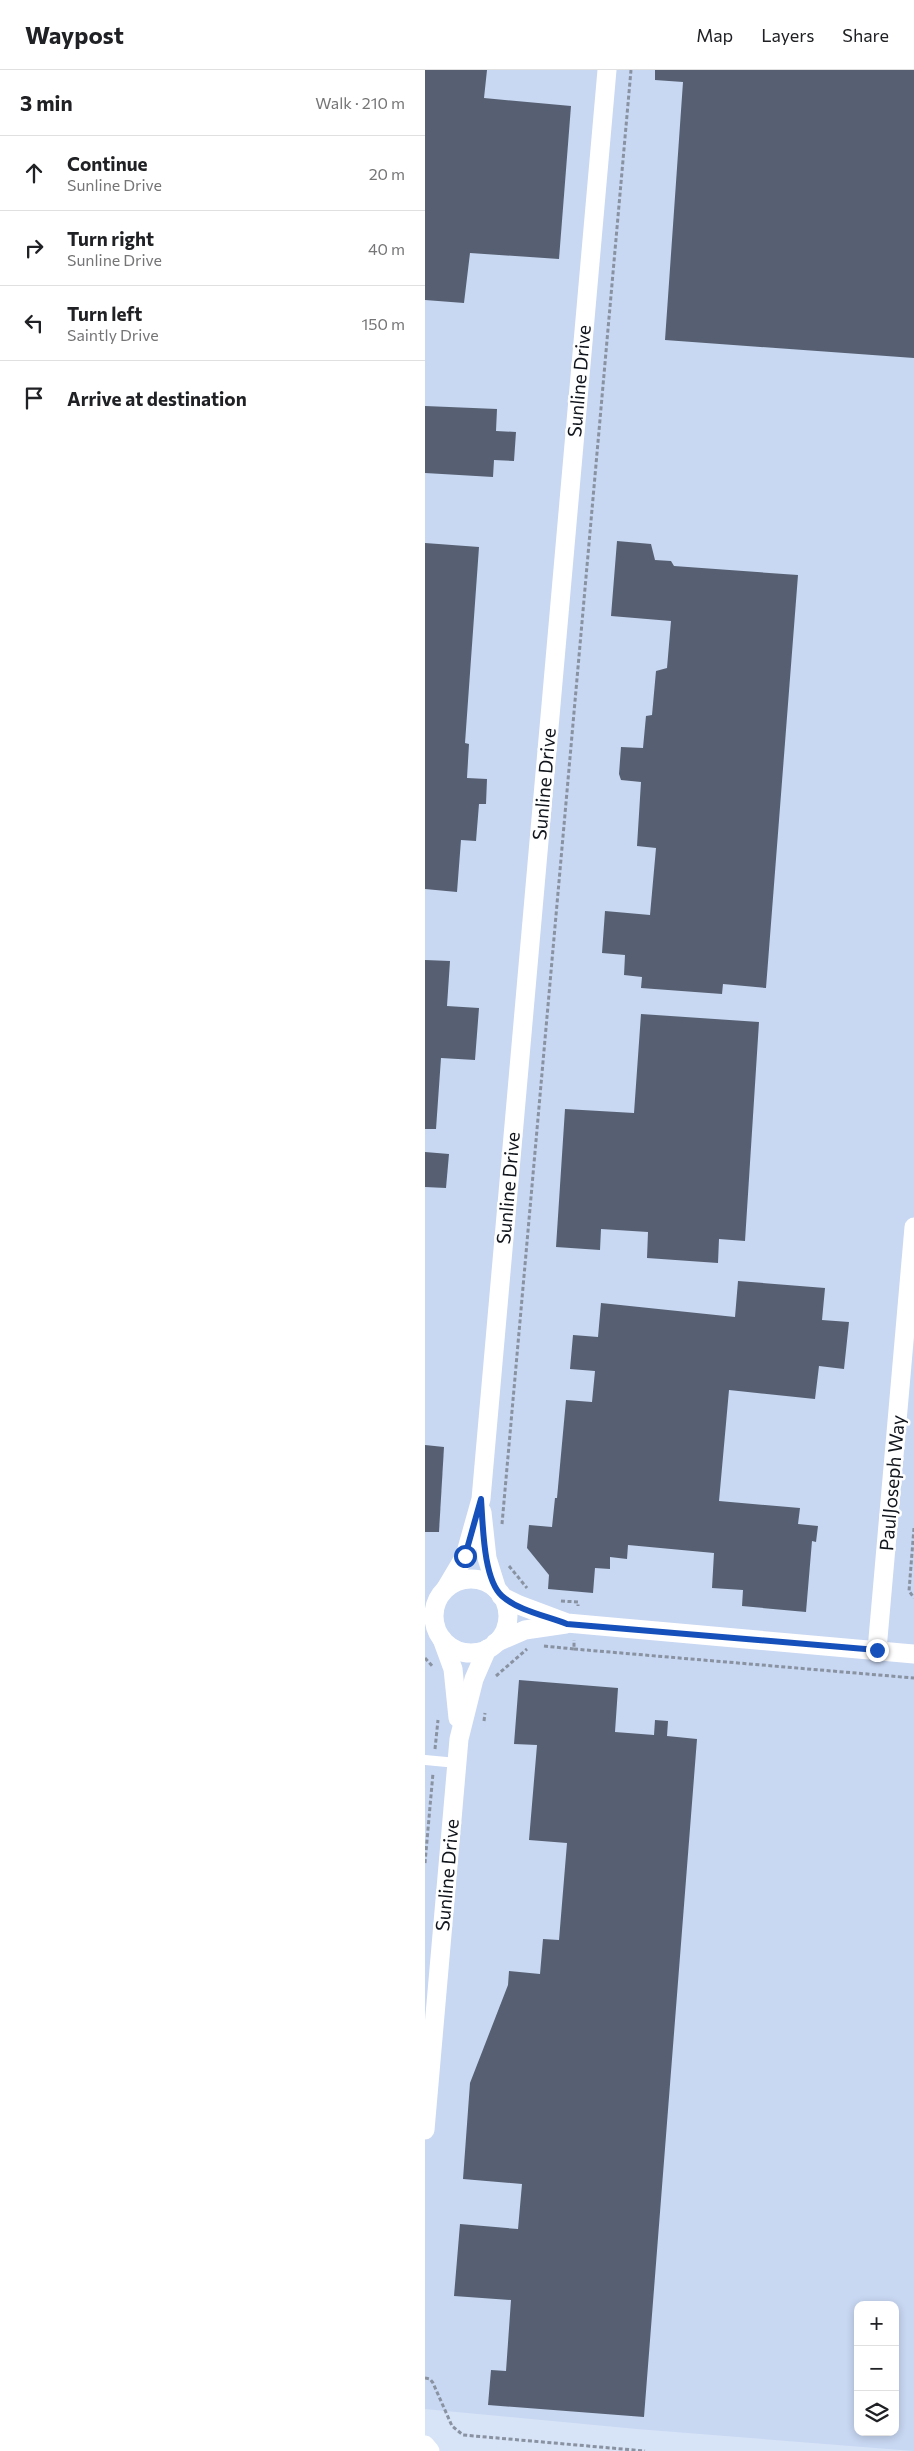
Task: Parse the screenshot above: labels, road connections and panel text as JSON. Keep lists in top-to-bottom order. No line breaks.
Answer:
{"streets":{"street":["Sunline Drive","PaulJoseph Way"]},"page":{"header":"Waypost","nav":["Map","Layers","Share"],"heading":["3 min","Walk · 210 m"],"list":[["Continue","Sunline Drive","20 m"],["Turn right","Sunline Drive","40 m"],["Turn left","Saintly Drive","150 m"],"Arrive at destination"],"map_buttons":["+","−"]}}
